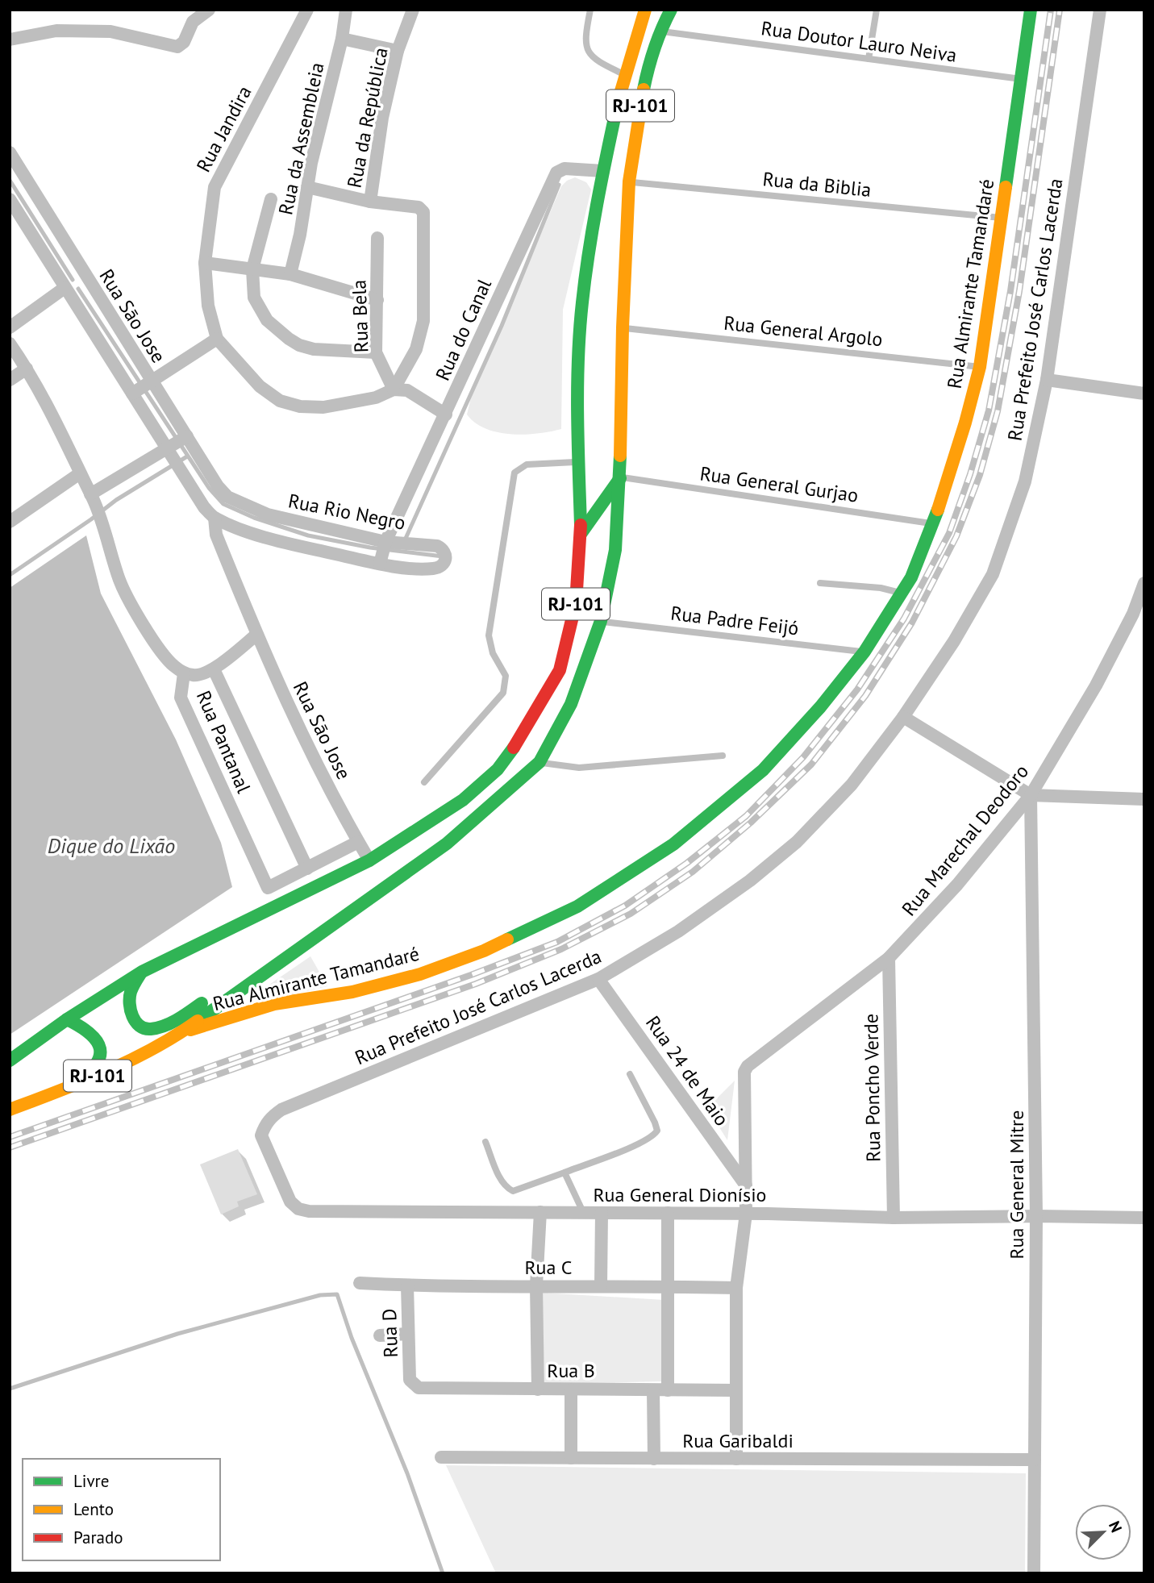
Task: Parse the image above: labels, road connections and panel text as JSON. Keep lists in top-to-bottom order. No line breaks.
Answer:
{"streets":{"main road":["RJ-101","Rua Almirante Tamandaré"],"street":["Rua da República","Rua Jandira","Rua da Assembleia","Rua Prefeito José Carlos Lacerda","Rua Sāo Jose","Rua Bela","Rua do Canal","Rua Rio Negro","Rua Pantanal","Rua Marechal Deodoro","Rua 24 de Maio","Rua Poncho Verde","Rua General Mitre","Rua General Dionísio","Rua C","Rua D","Rua B","Rua Garibaldi"],"lane":["Rua Doutor Lauro Neiva","Rua da Biblia","Rua General Argolo","Rua General Gurjao","Rua Padre Feijó"]},"crossings":[["Rua Doutor Lauro Neiva","RJ-101"],["Rua Doutor Lauro Neiva","Rua Almirante Tamandaré"],["RJ-101","Rua da Biblia"],["RJ-101","Rua Almirante Tamandaré"],["RJ-101","Rua Sāo Jose"],["RJ-101","Rua do Canal"],["RJ-101","Rua General Argolo"],["RJ-101","Rua General Gurjao"],["RJ-101","Rua Padre Feijó"],["Rua Jandira","Rua Bela"],["Rua da Biblia","Rua Almirante Tamandaré"],["Rua Almirante Tamandaré","Rua General Argolo"],["Rua Almirante Tamandaré","Rua General Gurjao"],["Rua Almirante Tamandaré","Rua Padre Feijó"],["Rua Prefeito José Carlos Lacerda","Rua 24 de Maio"],["Rua Prefeito José Carlos Lacerda","Rua General Dionísio"],["Rua Sāo Jose","Rua do Canal"],["Rua Sāo Jose","Rua Rio Negro"],["Rua Sāo Jose","Rua Pantanal"],["Rua do Canal","Rua Rio Negro"],["Rua Marechal Deodoro","Rua 24 de Maio"],["Rua Marechal Deodoro","Rua Poncho Verde"],["Rua Marechal Deodoro","Rua General Mitre"],["Rua Poncho Verde","Rua General Dionísio"],["Rua General Mitre","Rua General Dionísio"],["Rua General Mitre","Rua Garibaldi"],["Rua C","Rua D"],["Rua D","Rua B"]],"water":["Dique do Lixão"],"legend":["Livre","Lento","Parado"],"north":"top right"}
